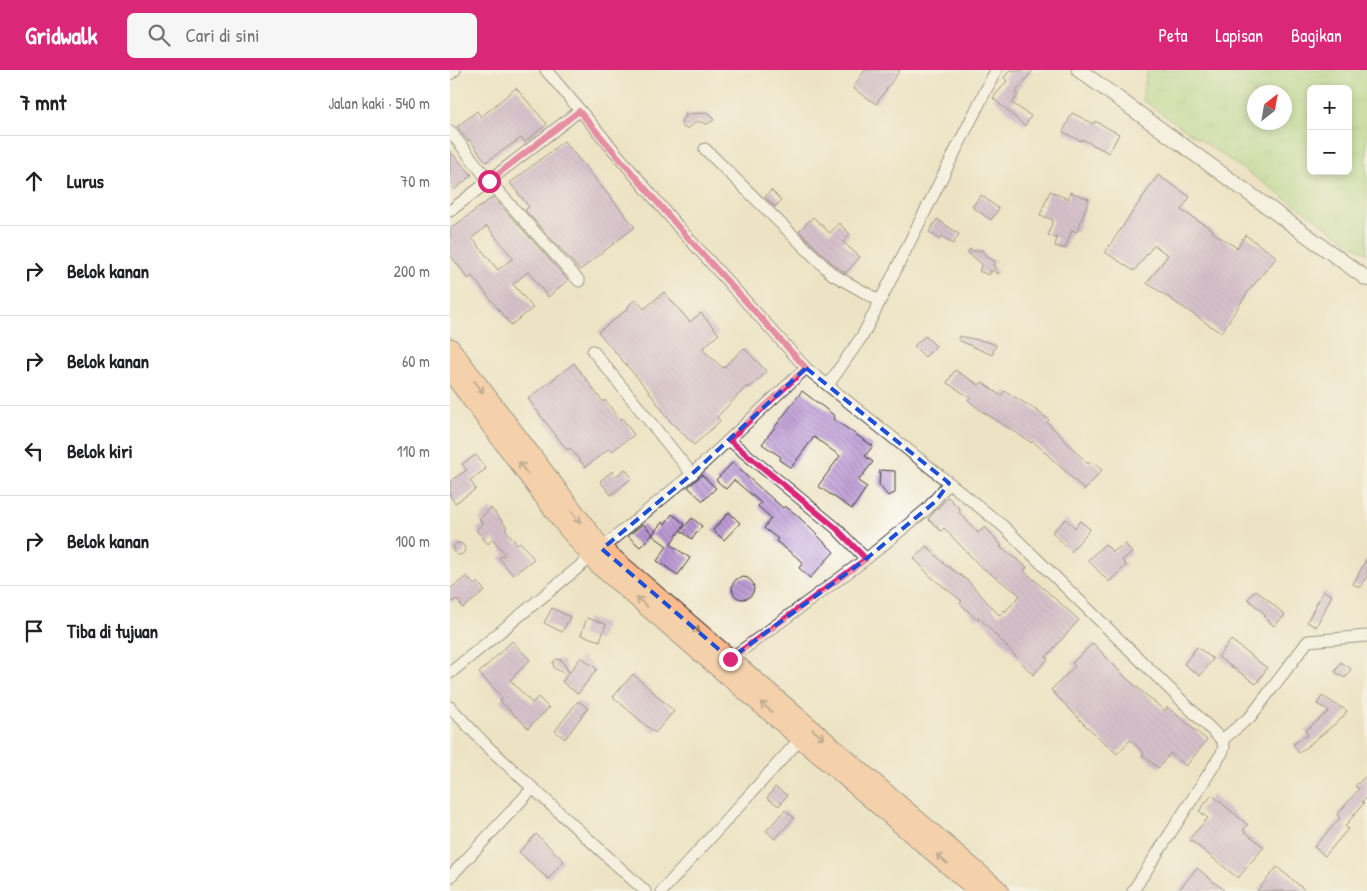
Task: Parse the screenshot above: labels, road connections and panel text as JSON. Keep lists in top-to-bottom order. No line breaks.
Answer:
{"north":"top right","page":{"header":"Gridwalk","search":"Cari di sini","nav":["Peta","Lapisan","Bagikan"],"heading":["7 mnt","Jalan kaki · 540 m"],"map_buttons":["+","−"],"list":[["Lurus","70 m"],["Belok kanan","200 m"],["Belok kanan","60 m"],["Belok kiri","110 m"],["Belok kanan","100 m"],"Tiba di tujuan"]}}
